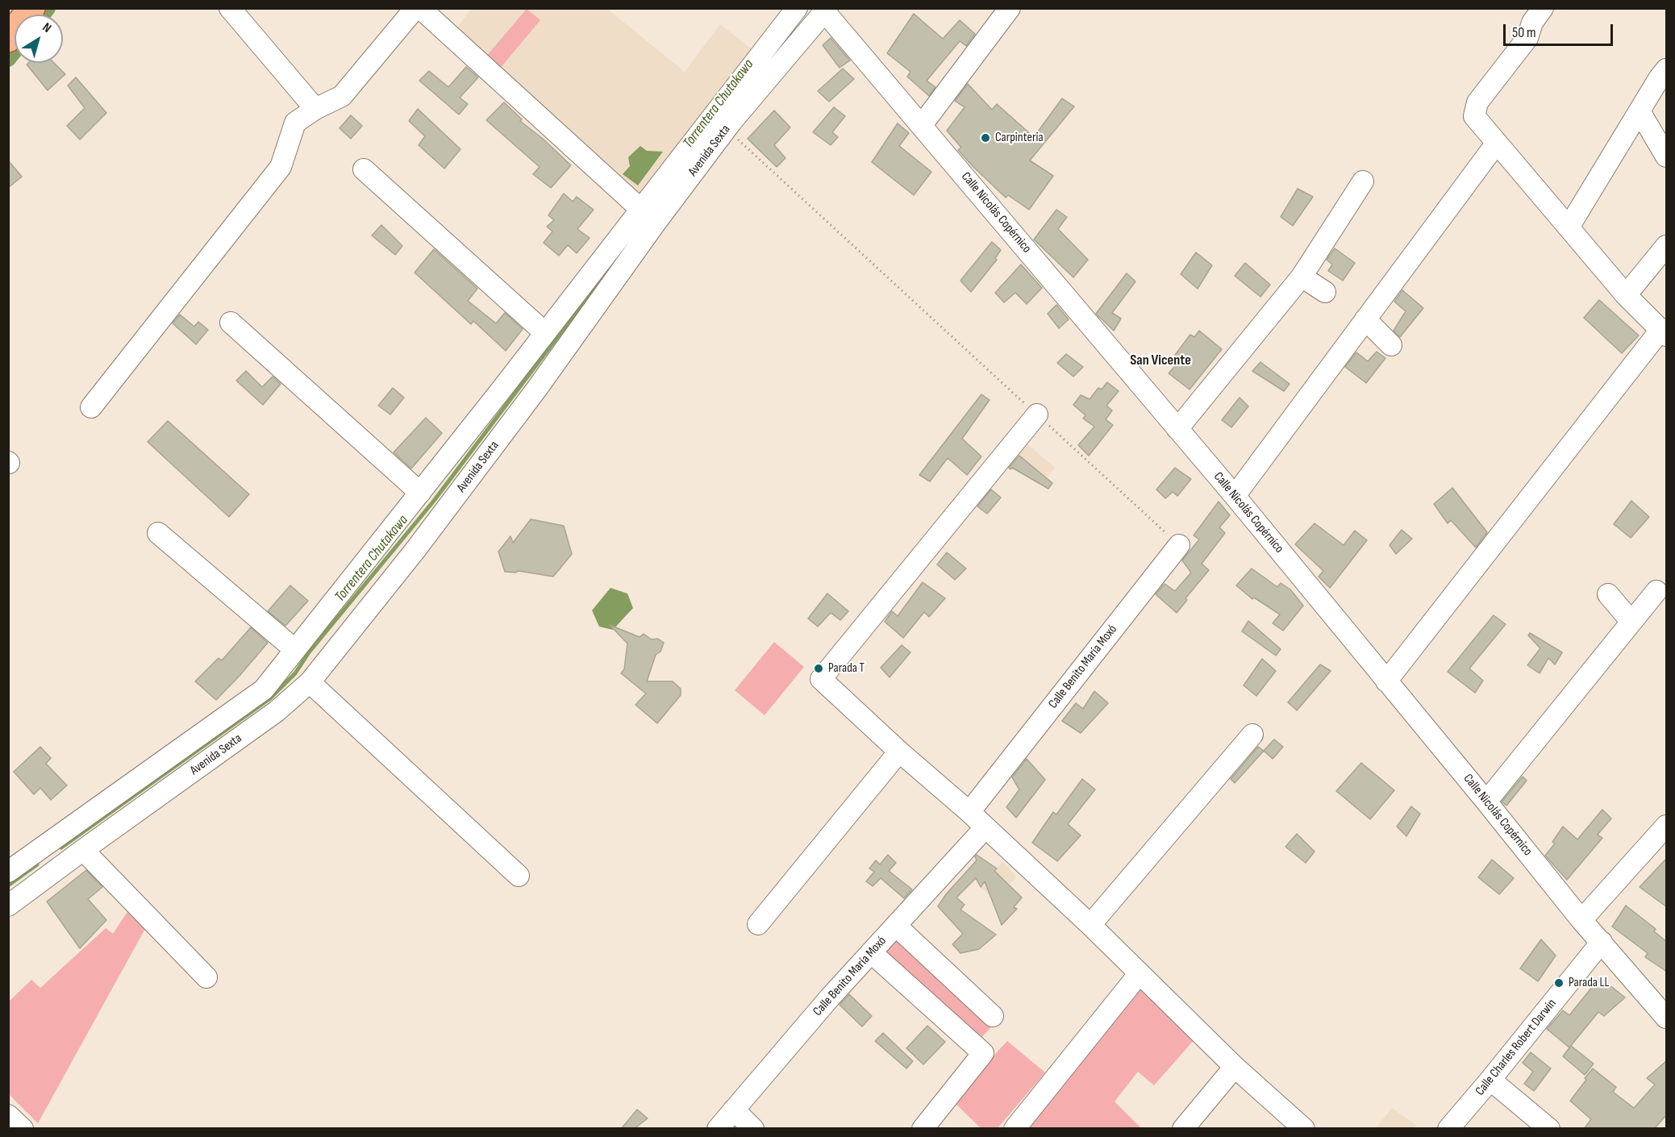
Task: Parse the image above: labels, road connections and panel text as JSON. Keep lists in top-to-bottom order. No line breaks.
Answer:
{"streets":{"street":["Avenida Sexta","Calle Nicolás Copérnico","Calle Benito María Moxó","Calle Charles Robert Darwin"]},"crossings":[["Avenida Sexta","Calle Nicolás Copérnico"],["Calle Nicolás Copérnico","Calle Charles Robert Darwin"]],"districts":["San Vicente"],"water":["Torrentera Chutakawa"],"places":["Carpinteria","Parada T","Parada LL"],"scale_bar":"50 m","north":"top right"}
